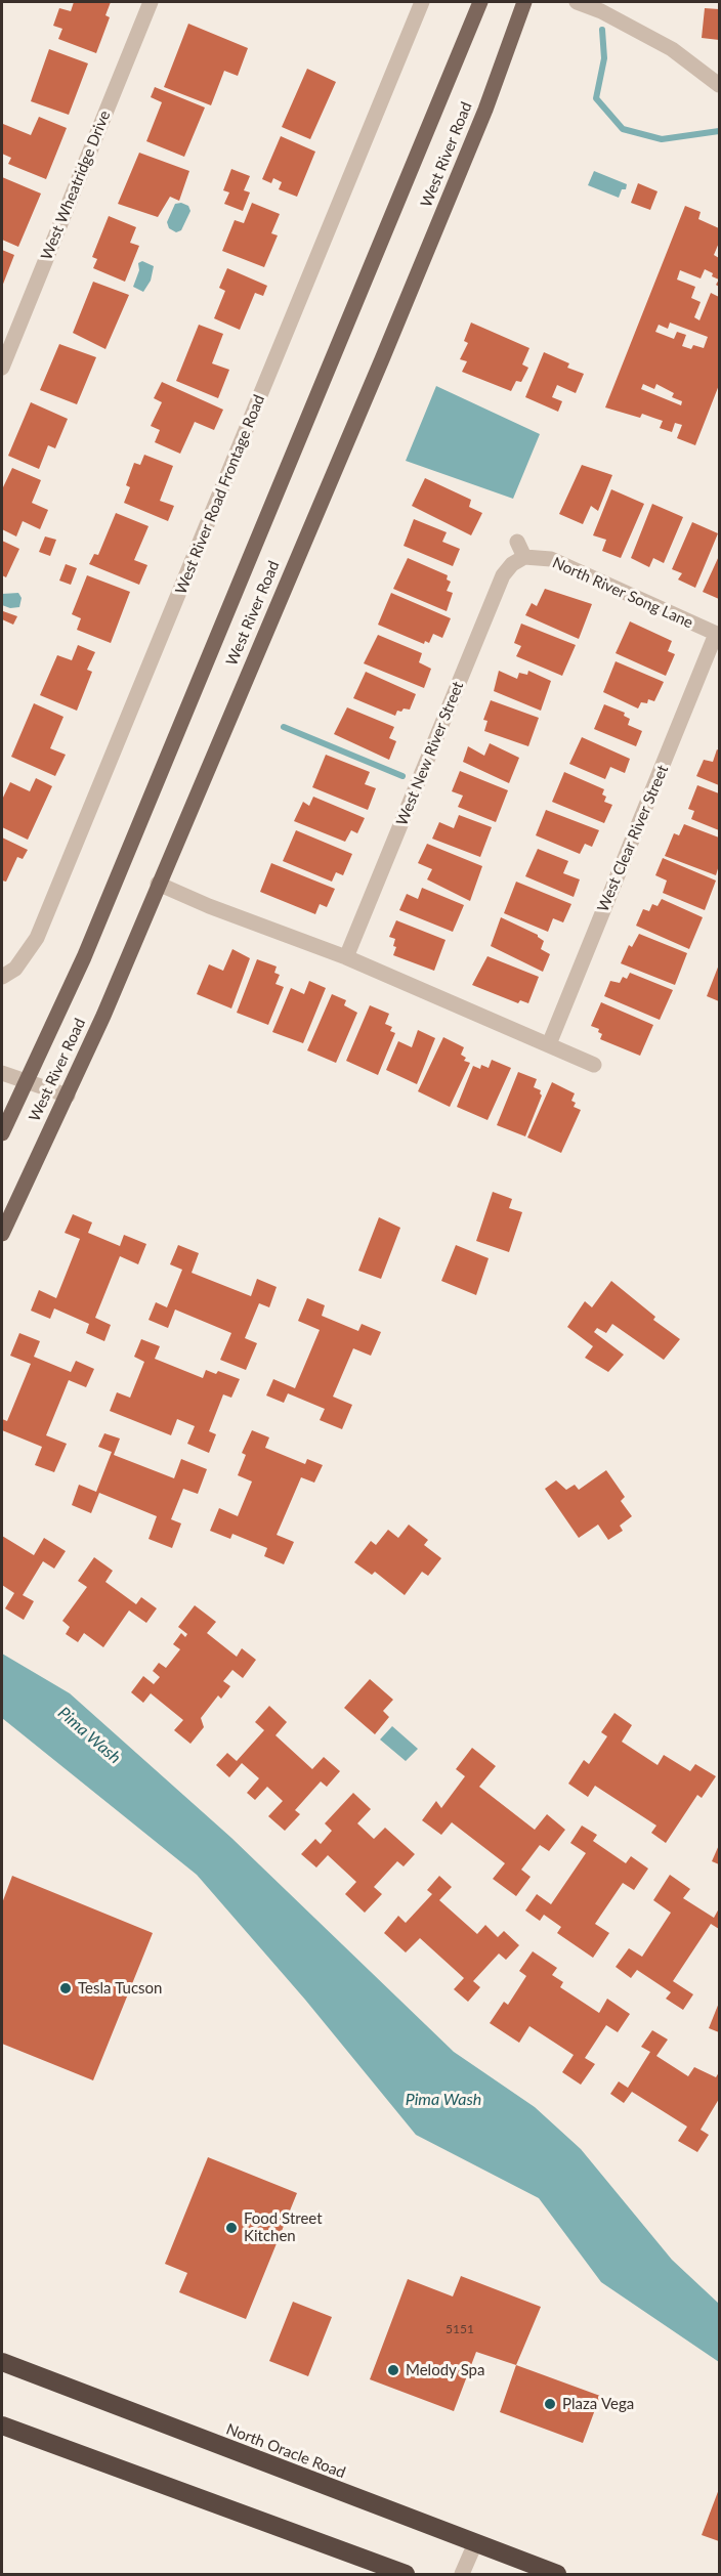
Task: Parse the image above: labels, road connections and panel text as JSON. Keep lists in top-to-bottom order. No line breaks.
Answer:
{"streets":{"highway":["North Oracle Road"],"main road":["West River Road"],"street":["West Wheatridge Drive","West River Road Frontage Road","North River Song Lane","West New River Street","West Clear River Street"]},"crossings":[["North River Song Lane","West New River Street"],["North River Song Lane","West Clear River Street"]],"water":["Pima Wash"],"places":["Tesla Tucson","Food Street Kitchen","Melody Spa","Plaza Vega"],"house_numbers":["5151"]}
